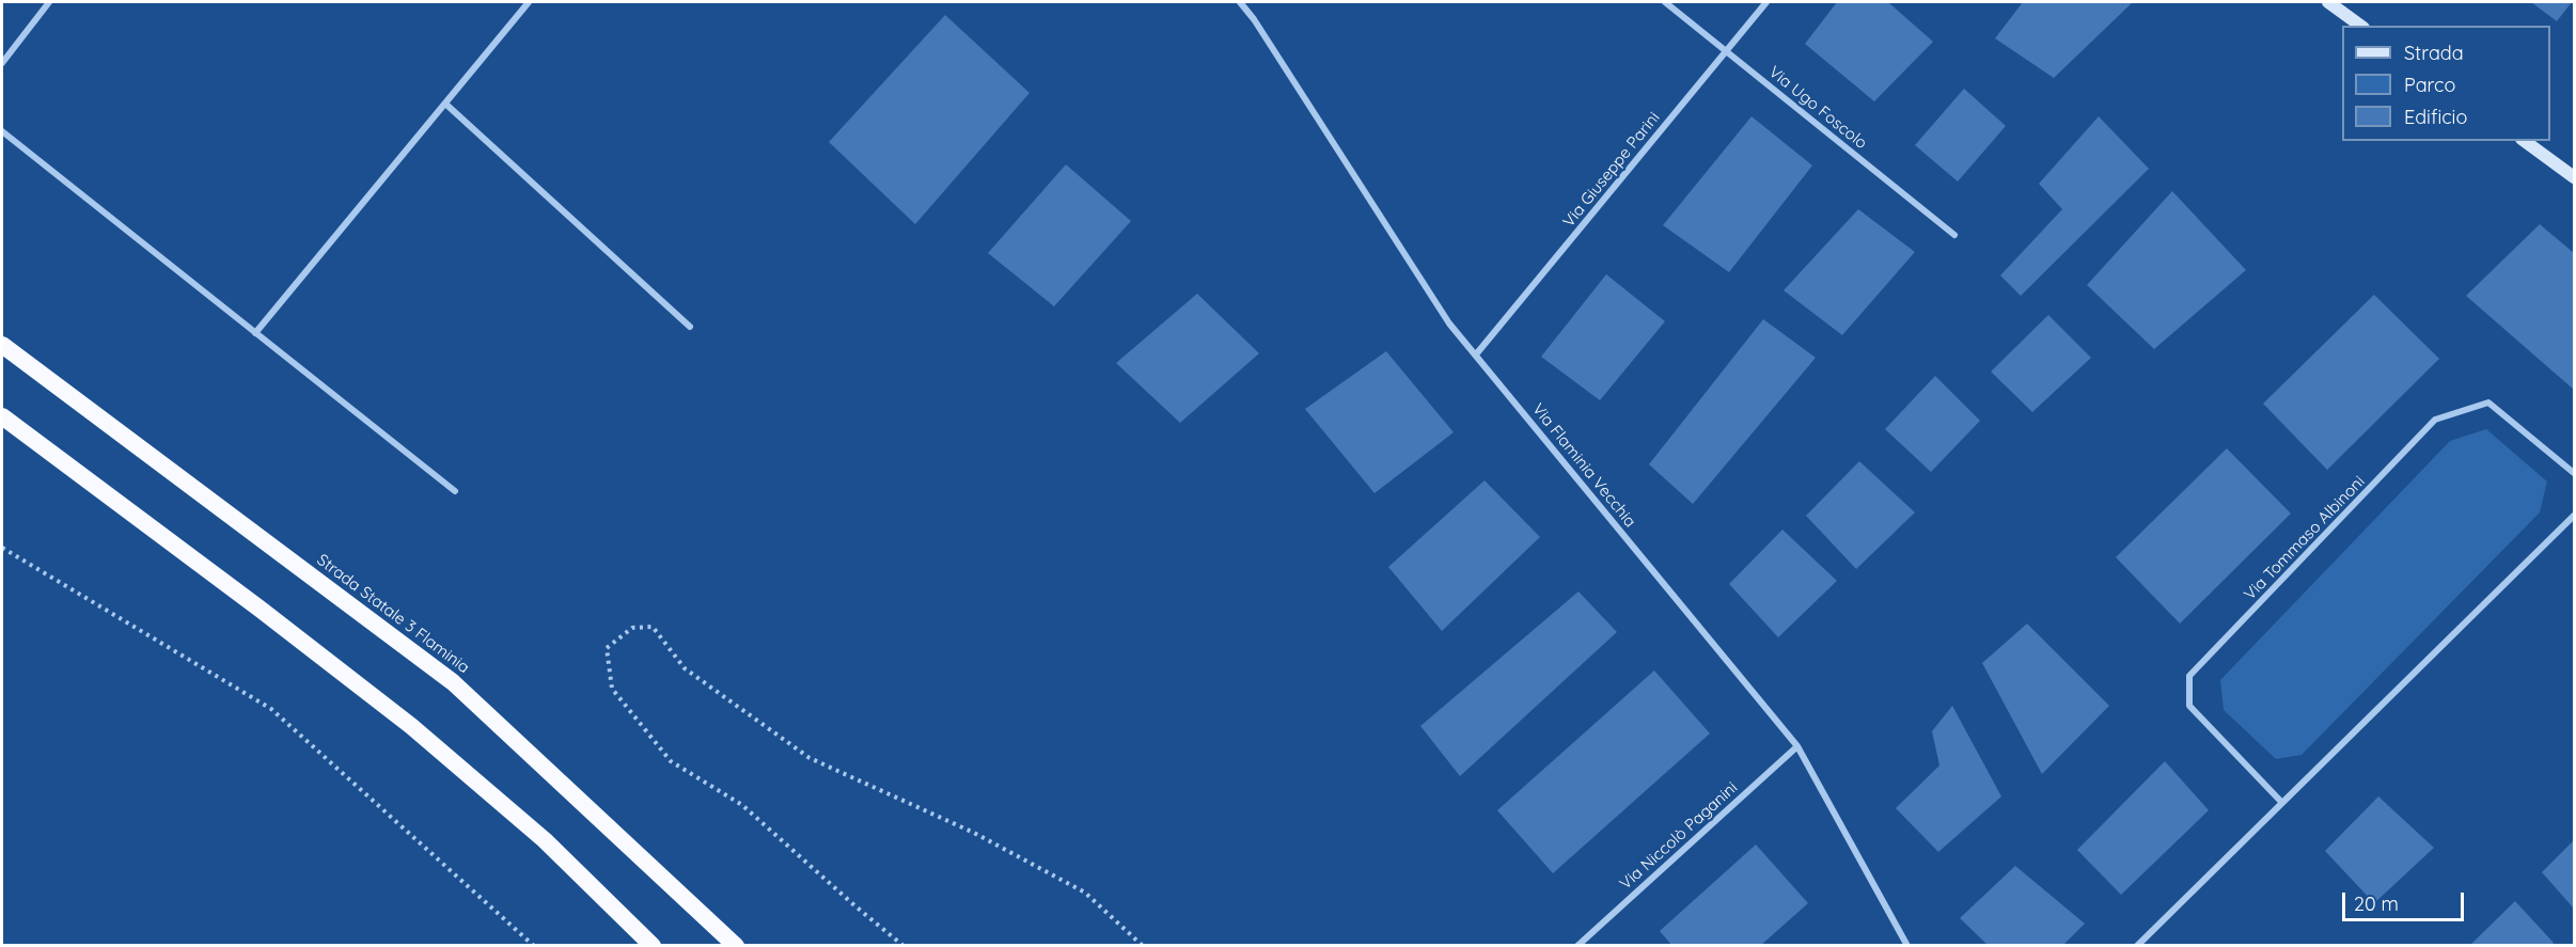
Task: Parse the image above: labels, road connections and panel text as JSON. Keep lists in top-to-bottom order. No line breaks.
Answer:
{"streets":{"highway":["Strada Statale 3 Flaminia"],"street":["Via Ugo Foscolo","Via Giuseppe Parini","Via Flaminia Vecchia","Via Tommaso Albinoni","Via Niccolò Paganini"]},"crossings":[["Via Ugo Foscolo","Via Giuseppe Parini"],["Via Giuseppe Parini","Via Flaminia Vecchia"],["Via Flaminia Vecchia","Via Niccolò Paganini"]],"legend":["Strada","Parco","Edificio"],"scale_bar":"20 m"}
